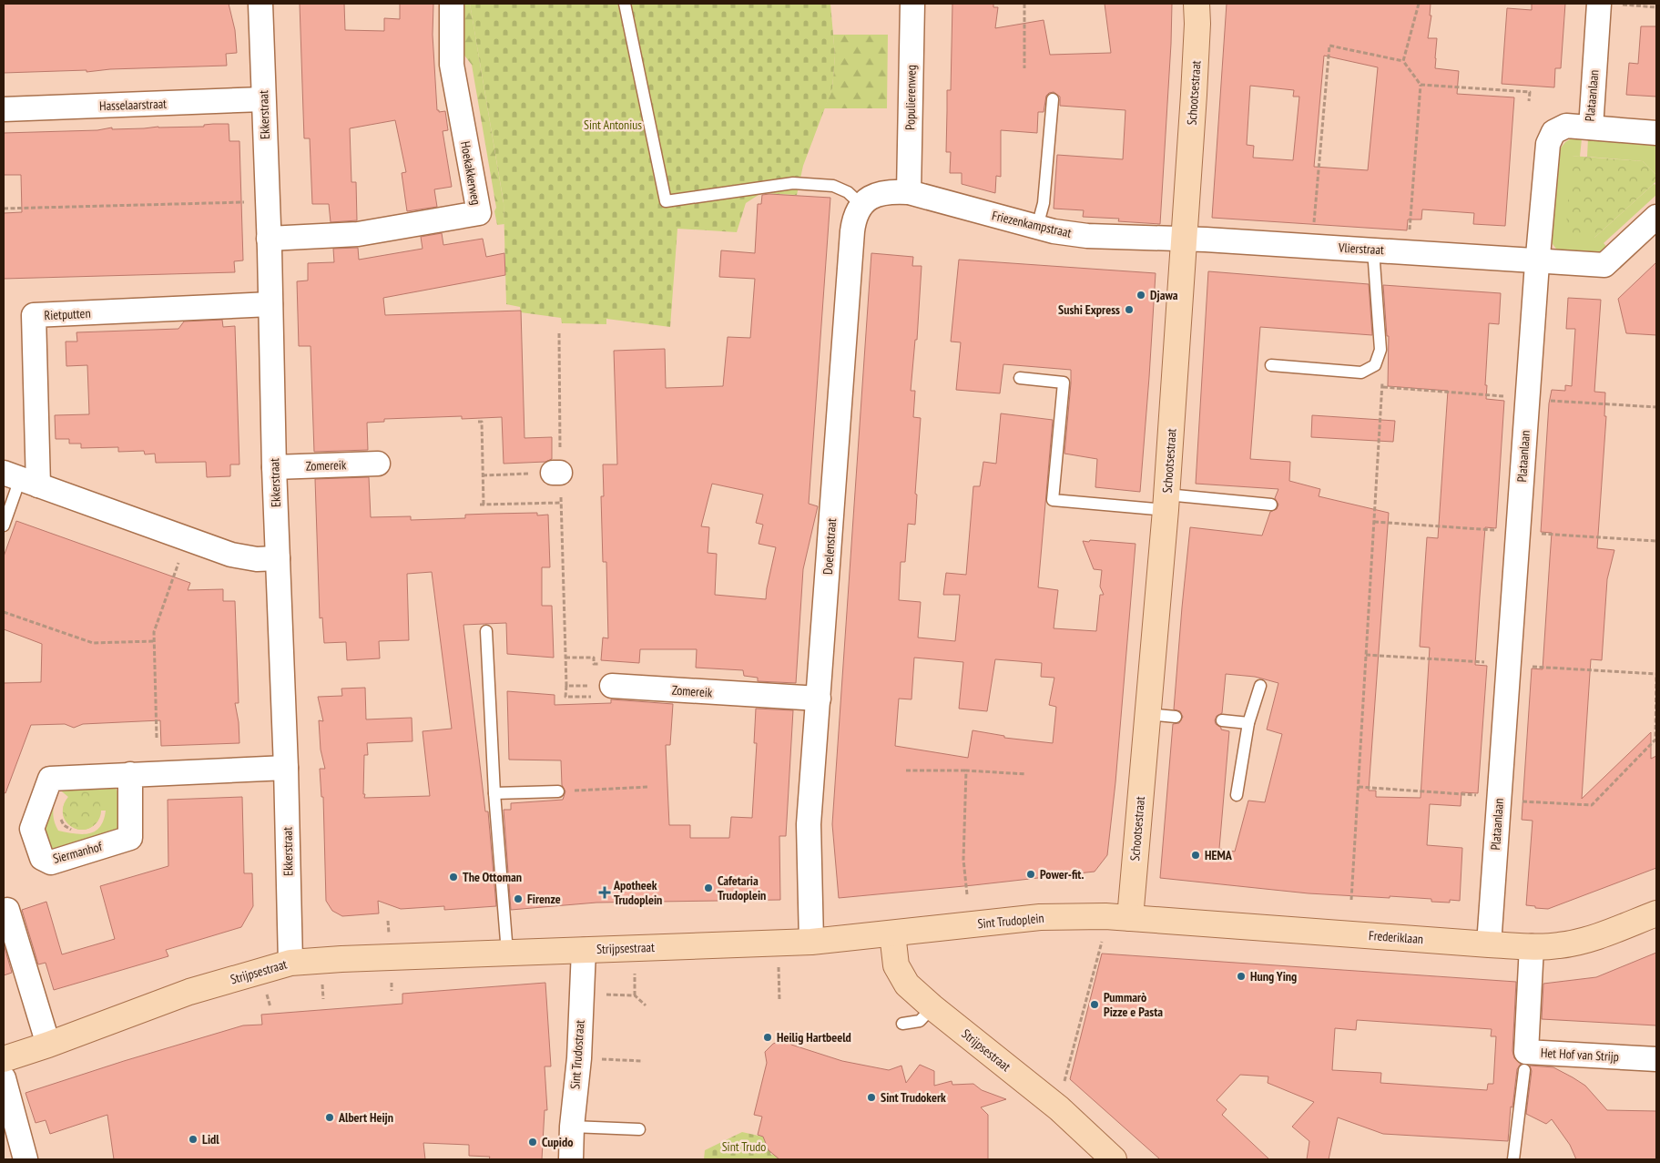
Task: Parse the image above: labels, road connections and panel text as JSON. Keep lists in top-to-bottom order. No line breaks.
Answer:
{"streets":{"street":["Schootsestraat","Plataanlaan","Populierenweg","Hasselaarstraat","Ekkerstraat","Hoekakkerweg","Friezenkampstraat","Vlierstraat","Rietputten","Zomereik","Doelenstraat","Siermanhof","Sint Trudoplein","Frederiklaan","Strijpsestraat","Sint Trudostraat","Het Hof van Strijp"]},"crossings":[["Schootsestraat","Friezenkampstraat"],["Schootsestraat","Vlierstraat"],["Schootsestraat","Sint Trudoplein"],["Schootsestraat","Frederiklaan"],["Plataanlaan","Vlierstraat"],["Plataanlaan","Frederiklaan"],["Populierenweg","Friezenkampstraat"],["Hasselaarstraat","Ekkerstraat"],["Ekkerstraat","Hoekakkerweg"],["Ekkerstraat","Rietputten"],["Ekkerstraat","Zomereik"],["Ekkerstraat","Siermanhof"],["Ekkerstraat","Strijpsestraat"],["Friezenkampstraat","Vlierstraat"],["Zomereik","Doelenstraat"],["Doelenstraat","Strijpsestraat"],["Sint Trudoplein","Frederiklaan"],["Sint Trudoplein","Strijpsestraat"],["Frederiklaan","Het Hof van Strijp"],["Strijpsestraat","Sint Trudostraat"]],"parks":["Sint Antonius","Sint Trudo"],"places":{"other":["Djawa","Sushi Express","HEMA","Power-fit.","The Ottoman","Cafetaria Trudoplein","Firenze","Hung Ying","Pummarò Pizze e Pasta","Heilig Hartbeeld","Sint Trudokerk","Albert Heijn","Lidl","Cupido"],"health":["Apotheek Trudoplein"]}}
